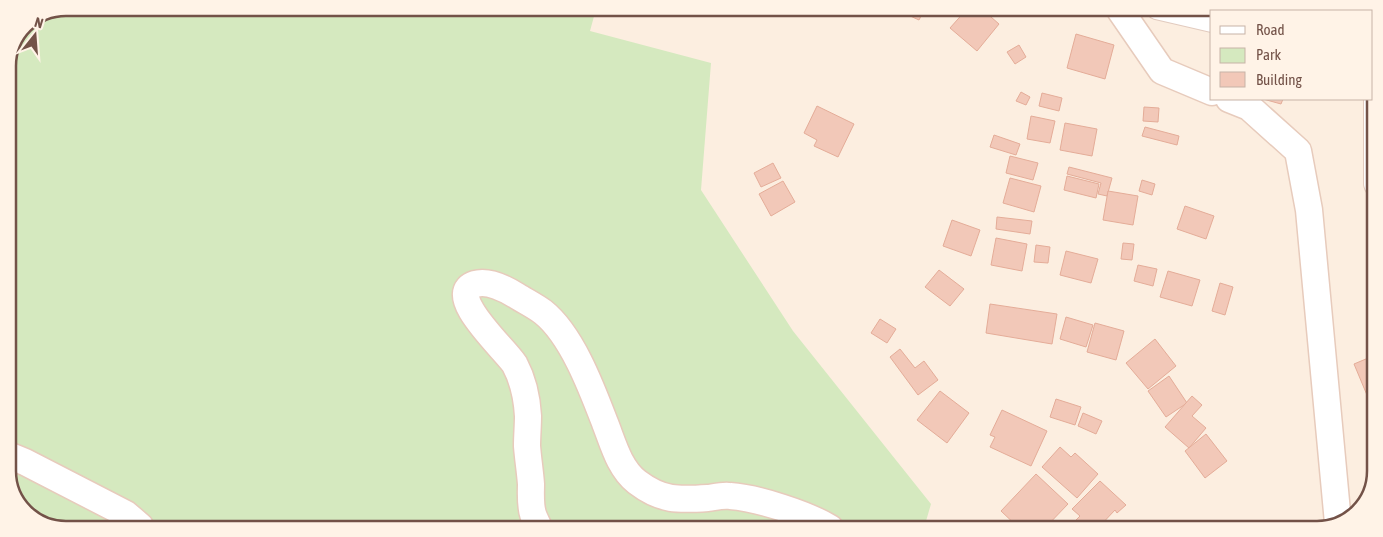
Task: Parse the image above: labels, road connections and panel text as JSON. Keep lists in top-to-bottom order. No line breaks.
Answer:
{"legend":["Road","Park","Building"],"north":"top"}
